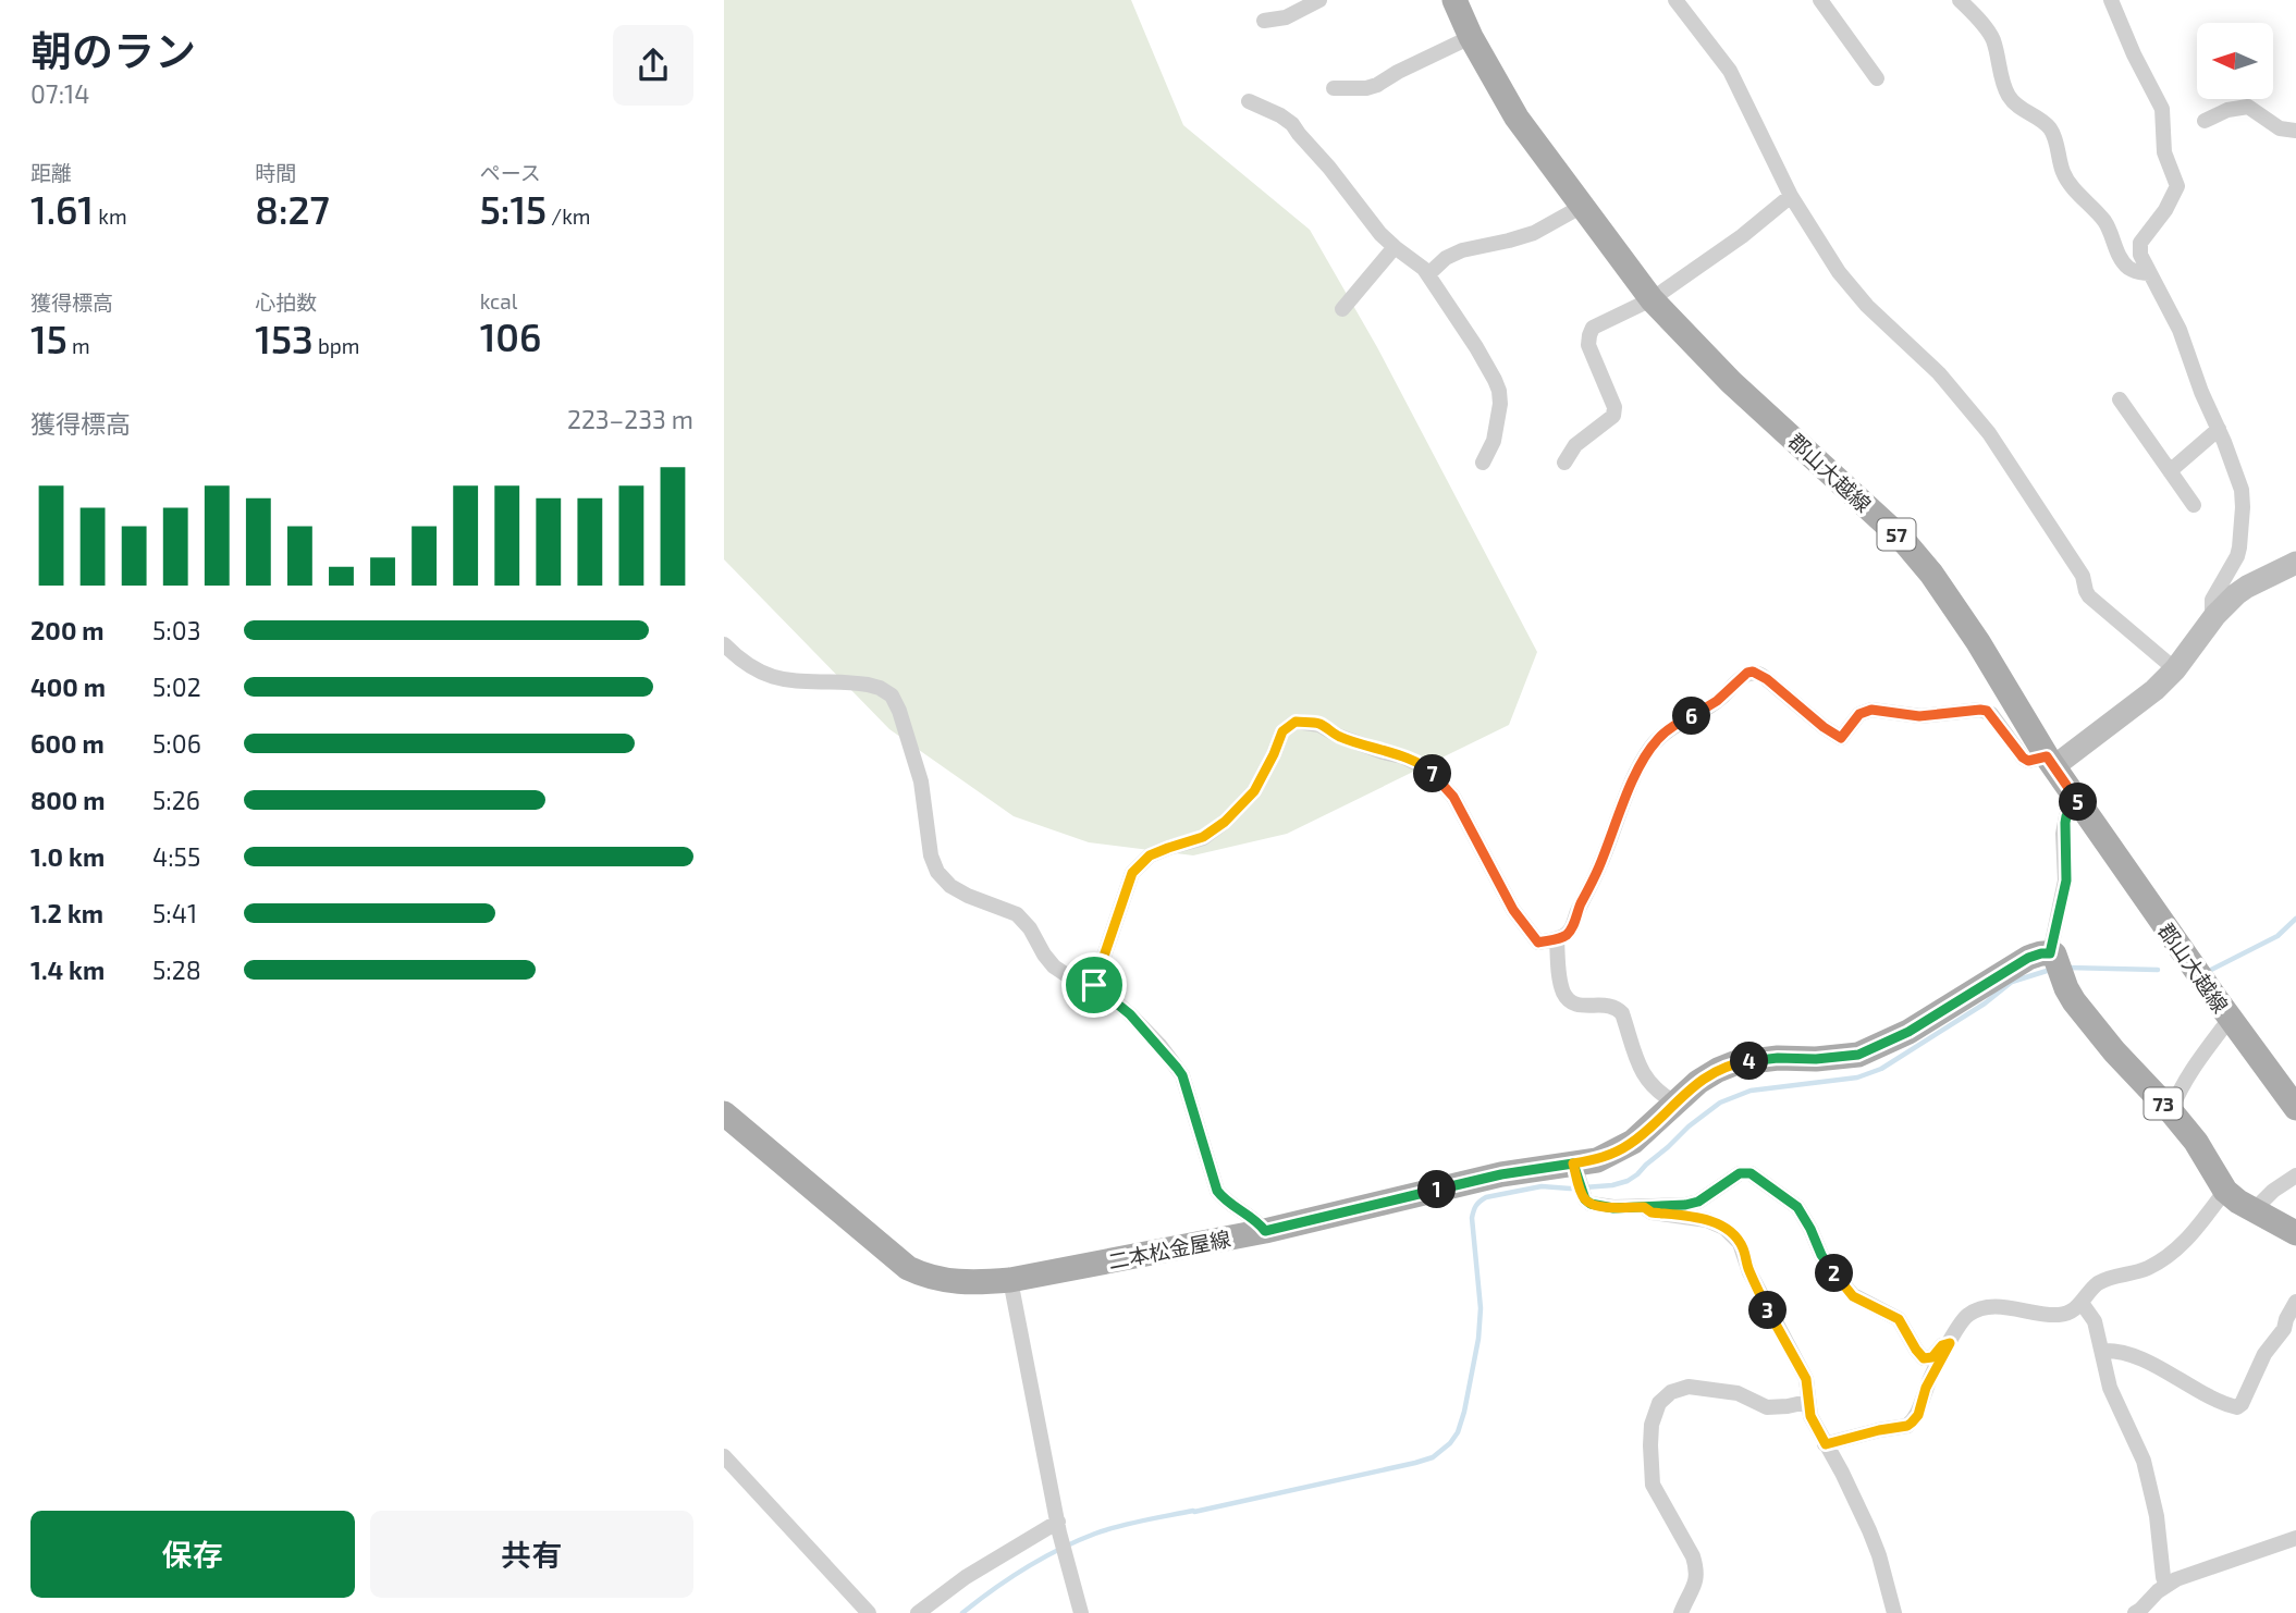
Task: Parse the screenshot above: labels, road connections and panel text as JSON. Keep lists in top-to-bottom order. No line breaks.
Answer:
{"streets":{"main road":["郡山大越線","57","73","二本松金屋線"]},"crossings":[["73","二本松金屋線"]],"north":"left","page":{"heading":["朝のラン","07:14"],"stats":[["距離","1.61 km"],["時間","8:27"],["ペース","5:15 /km"],["獲得標高","15 m"],["心拍数","153 bpm"],["kcal","106"]],"chart":["獲得標高","223–233 m"],"list":[{"name":"200 m","note":"5:03"},{"name":"400 m","note":"5:02"},{"name":"600 m","note":"5:06"},{"name":"800 m","note":"5:26"},{"name":"1.0 km","note":"4:55"},{"name":"1.2 km","note":"5:41"},{"name":"1.4 km","note":"5:28"}],"pins":["6","7","5","4","1","2","3"],"buttons":["保存","共有"]}}
